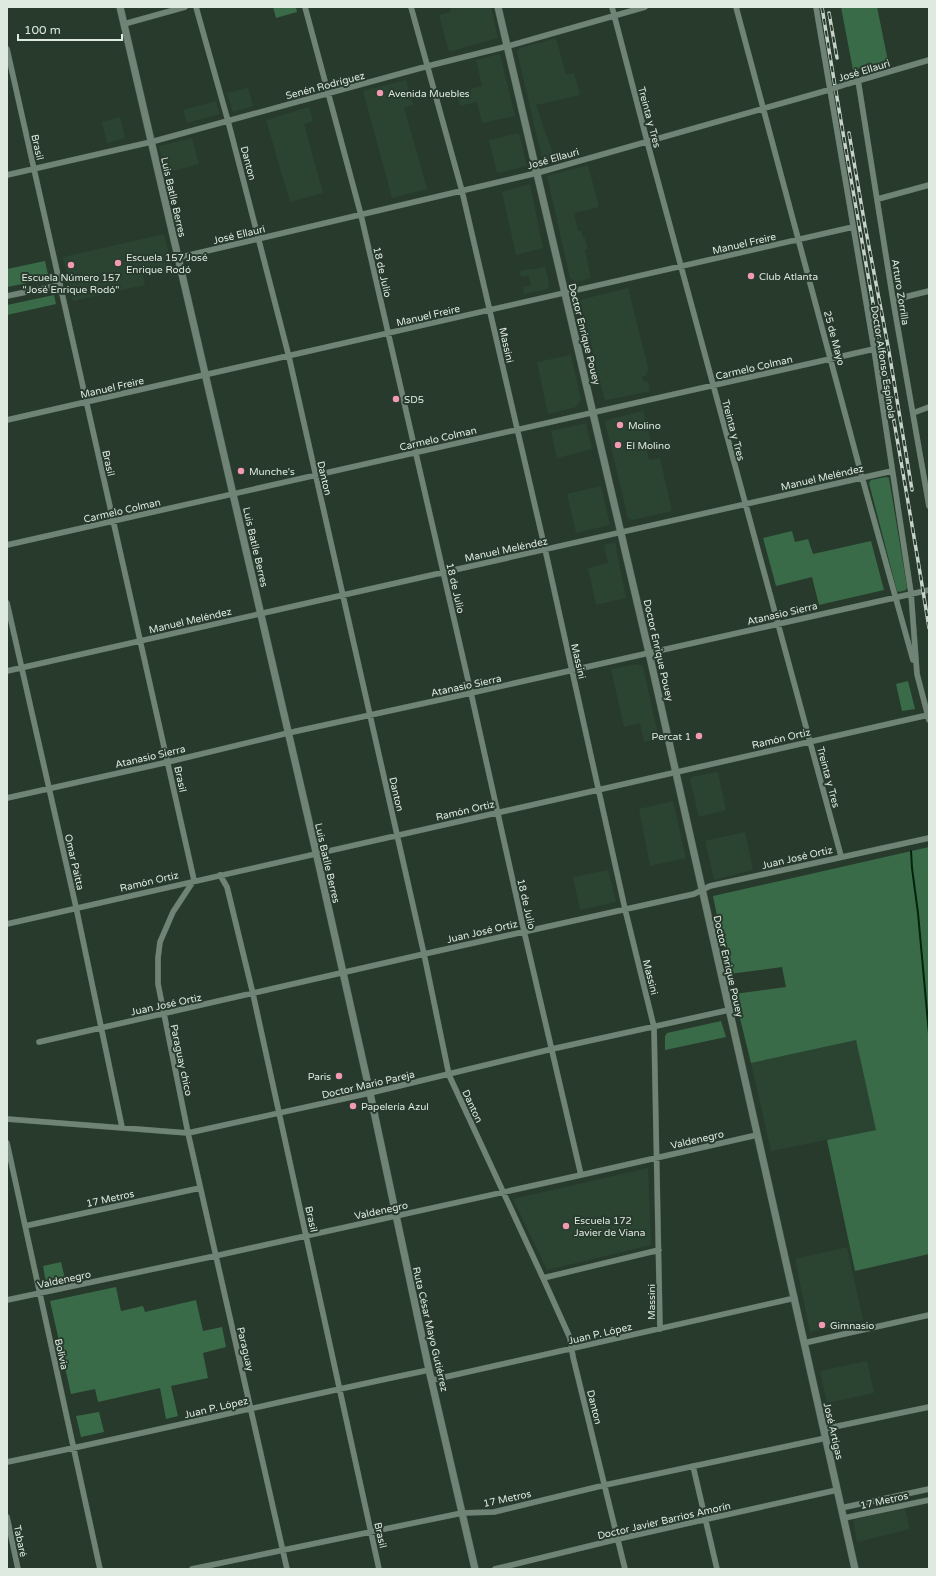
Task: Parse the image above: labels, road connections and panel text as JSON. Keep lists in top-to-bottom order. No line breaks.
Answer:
{"streets":{"street":["José Ellauri","Senén Rodríguez","Treinta y Tres","Brasil","Danton","Luis Batlle Berres","Manuel Freire","18 de Julio","Arturo Zorrilla","Doctor Enrique Pouey","25 de Mayo","Massini","Doctor Alfonso Espínola","Carmelo Colman","Manuel Meléndez","Atanasio Sierra","Ramón Ortiz","Juan José Ortiz","Omar Paitta","Paraguay chico","Doctor Mario Pareja","Valdenegro","17 Metros","Ruta César Mayo Gutiérrez","Juan P. López","Paraguay","Bolivia","José Artigas","Doctor Javier Barrios Amorín","Tabaré"]},"crossings":[["José Ellauri","Treinta y Tres"],["José Ellauri","Danton"],["José Ellauri","Luis Batlle Berres"],["José Ellauri","18 de Julio"],["José Ellauri","Arturo Zorrilla"],["José Ellauri","Doctor Enrique Pouey"],["José Ellauri","25 de Mayo"],["José Ellauri","Massini"],["José Ellauri","Doctor Alfonso Espínola"],["Senén Rodríguez","Treinta y Tres"],["Senén Rodríguez","Brasil"],["Senén Rodríguez","Danton"],["Senén Rodríguez","Luis Batlle Berres"],["Senén Rodríguez","18 de Julio"],["Senén Rodríguez","Doctor Enrique Pouey"],["Senén Rodríguez","Massini"],["Treinta y Tres","Manuel Freire"],["Treinta y Tres","Carmelo Colman"],["Treinta y Tres","Manuel Meléndez"],["Treinta y Tres","Atanasio Sierra"],["Treinta y Tres","Ramón Ortiz"],["Treinta y Tres","Juan José Ortiz"],["Brasil","Manuel Freire"],["Brasil","Carmelo Colman"],["Brasil","Manuel Meléndez"],["Brasil","Atanasio Sierra"],["Brasil","Ramón Ortiz"],["Brasil","Juan José Ortiz"],["Brasil","Paraguay chico"],["Brasil","Doctor Mario Pareja"],["Brasil","Valdenegro"],["Brasil","17 Metros"],["Brasil","Juan P. López"],["Danton","Manuel Freire"],["Danton","Carmelo Colman"],["Danton","Manuel Meléndez"],["Danton","Atanasio Sierra"],["Danton","Ramón Ortiz"],["Danton","Juan José Ortiz"],["Danton","Doctor Mario Pareja"],["Danton","Valdenegro"],["Danton","17 Metros"],["Danton","Juan P. López"],["Danton","Doctor Javier Barrios Amorín"],["Luis Batlle Berres","Manuel Freire"],["Luis Batlle Berres","Carmelo Colman"],["Luis Batlle Berres","Manuel Meléndez"],["Luis Batlle Berres","Atanasio Sierra"],["Luis Batlle Berres","Ramón Ortiz"],["Luis Batlle Berres","Juan José Ortiz"],["Luis Batlle Berres","Doctor Mario Pareja"],["Luis Batlle Berres","Ruta César Mayo Gutiérrez"],["Manuel Freire","18 de Julio"],["Manuel Freire","Doctor Enrique Pouey"],["Manuel Freire","25 de Mayo"],["Manuel Freire","Massini"],["Manuel Freire","Doctor Alfonso Espínola"],["18 de Julio","Carmelo Colman"],["18 de Julio","Manuel Meléndez"],["18 de Julio","Atanasio Sierra"],["18 de Julio","Ramón Ortiz"],["18 de Julio","Juan José Ortiz"],["18 de Julio","Doctor Mario Pareja"],["18 de Julio","Valdenegro"],["Doctor Enrique Pouey","Carmelo Colman"],["Doctor Enrique Pouey","Manuel Meléndez"],["Doctor Enrique Pouey","Atanasio Sierra"],["Doctor Enrique Pouey","Ramón Ortiz"],["Doctor Enrique Pouey","Juan José Ortiz"],["Doctor Enrique Pouey","Doctor Mario Pareja"],["Doctor Enrique Pouey","Valdenegro"],["Doctor Enrique Pouey","Juan P. López"],["Doctor Enrique Pouey","José Artigas"],["25 de Mayo","Doctor Alfonso Espínola"],["25 de Mayo","Carmelo Colman"],["25 de Mayo","Manuel Meléndez"],["25 de Mayo","Atanasio Sierra"],["Massini","Carmelo Colman"],["Massini","Manuel Meléndez"],["Massini","Atanasio Sierra"],["Massini","Ramón Ortiz"],["Massini","Juan José Ortiz"],["Massini","Doctor Mario Pareja"],["Massini","Valdenegro"],["Massini","Juan P. López"],["Doctor Alfonso Espínola","Carmelo Colman"],["Doctor Alfonso Espínola","Manuel Meléndez"],["Doctor Alfonso Espínola","Atanasio Sierra"],["Doctor Alfonso Espínola","Ramón Ortiz"],["Manuel Meléndez","Omar Paitta"],["Atanasio Sierra","Omar Paitta"],["Ramón Ortiz","Omar Paitta"],["Ramón Ortiz","Paraguay chico"],["Juan José Ortiz","Omar Paitta"],["Juan José Ortiz","Paraguay chico"],["Omar Paitta","Doctor Mario Pareja"],["Paraguay chico","Doctor Mario Pareja"],["Paraguay chico","Paraguay"],["Doctor Mario Pareja","Ruta César Mayo Gutiérrez"],["Doctor Mario Pareja","Paraguay"],["Valdenegro","Ruta César Mayo Gutiérrez"],["Valdenegro","Paraguay"],["Valdenegro","Bolivia"],["17 Metros","Ruta César Mayo Gutiérrez"],["17 Metros","Paraguay"],["17 Metros","Bolivia"],["17 Metros","José Artigas"],["Ruta César Mayo Gutiérrez","Juan P. López"],["Juan P. López","Paraguay"],["Juan P. López","Bolivia"],["Juan P. López","José Artigas"],["José Artigas","Doctor Javier Barrios Amorín"]],"places":["Avenida Muebles","Escuela 157 José Enrique Rodó","Escuela Número 157 \"José Enrique Rodó\"","Club Atlanta","SD5","Molino","El Molino","Munche's","Percat 1","Paris","Papelería Azul","Escuela 172 Javier de Viana","Gimnasio"],"scale_bar":"100 m"}
